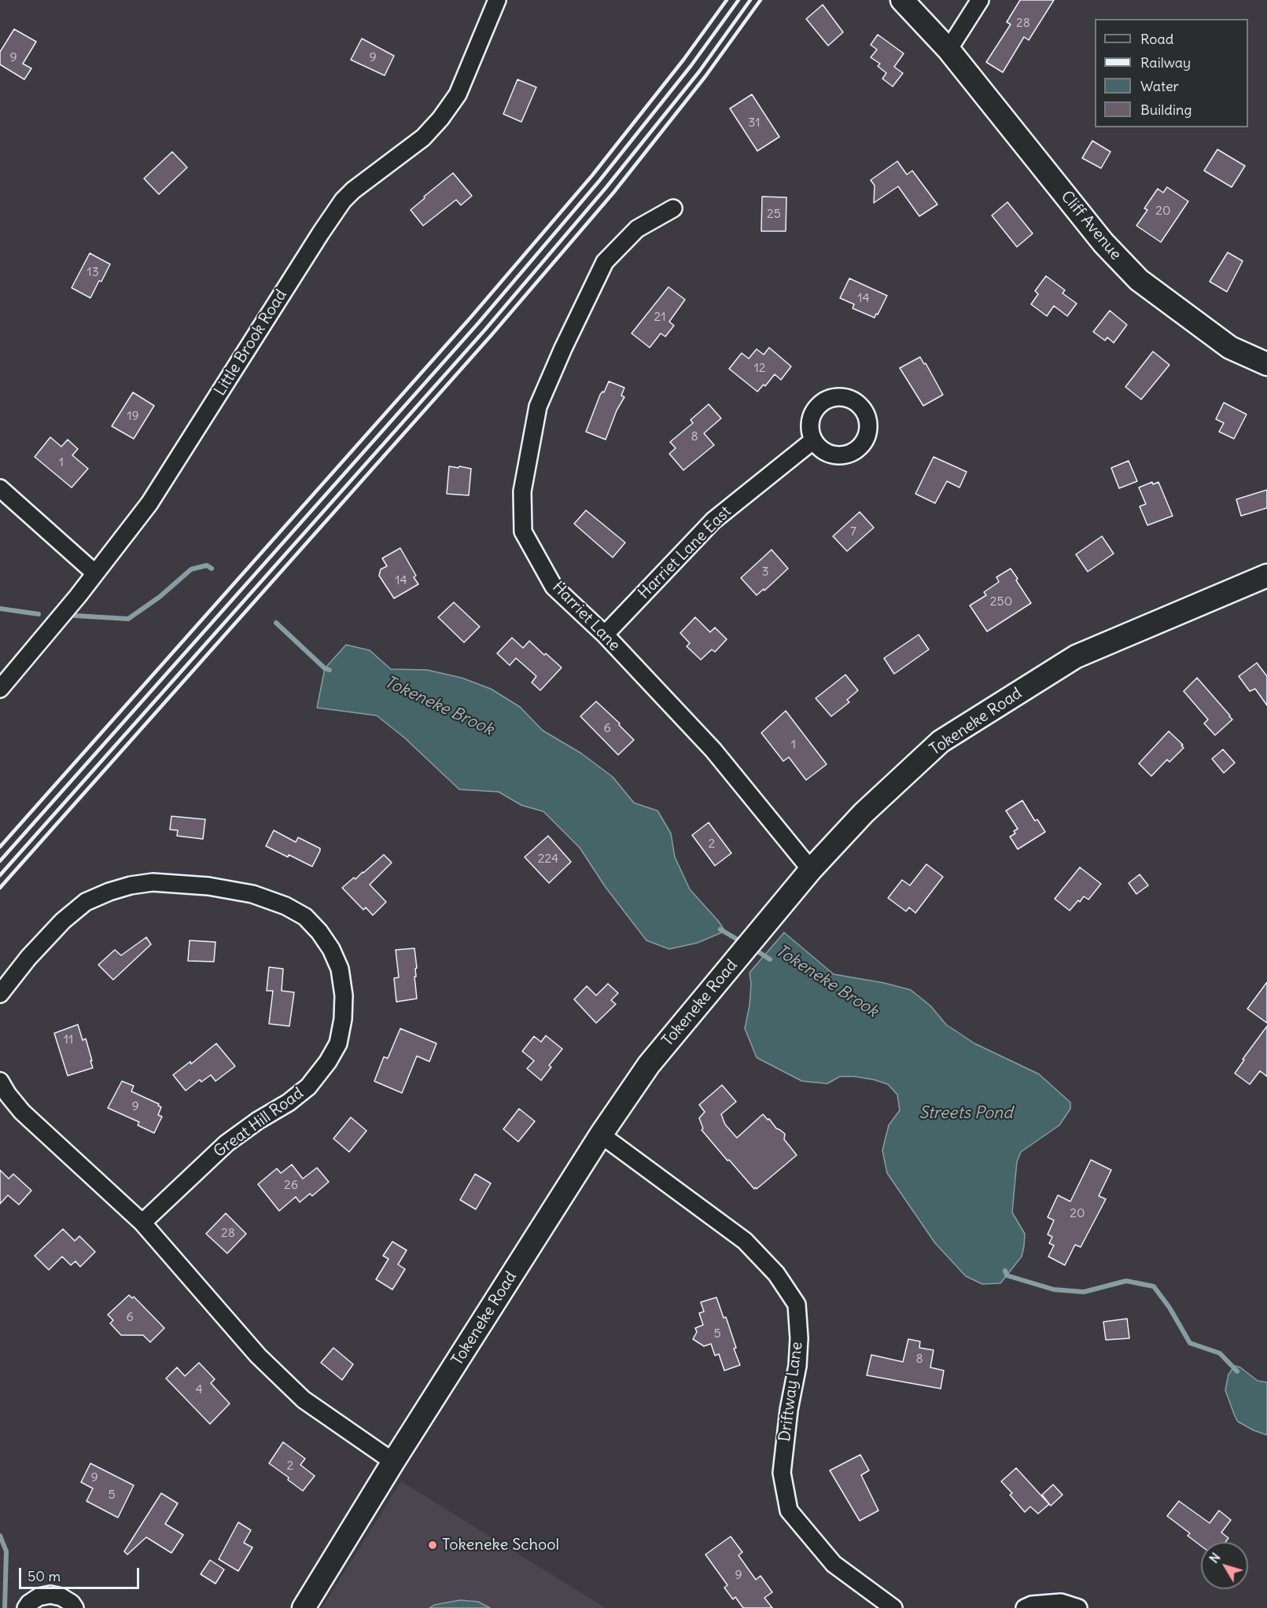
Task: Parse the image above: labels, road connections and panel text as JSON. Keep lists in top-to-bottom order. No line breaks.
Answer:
{"streets":{"main road":["Cliff Avenue","Tokeneke Road"],"street":["Little Brook Road","Harriet Lane East","Harriet Lane","Great Hill Road","Driftway Lane"]},"crossings":[["Harriet Lane East","Harriet Lane"],["Harriet Lane","Tokeneke Road"],["Tokeneke Road","Driftway Lane"]],"water":["Tokeneke Brook","Streets Pond"],"places":["Tokeneke School"],"house_numbers":["28","9","9","31","20","25","13","14","21","12","19","8","1","7","3","14","250","6","1","2","224","11","9","26","20","28","6","5","8","4","2","9","5","9"],"legend":["Road","Railway","Water","Building"],"scale_bar":"50 m","north":"top left"}
